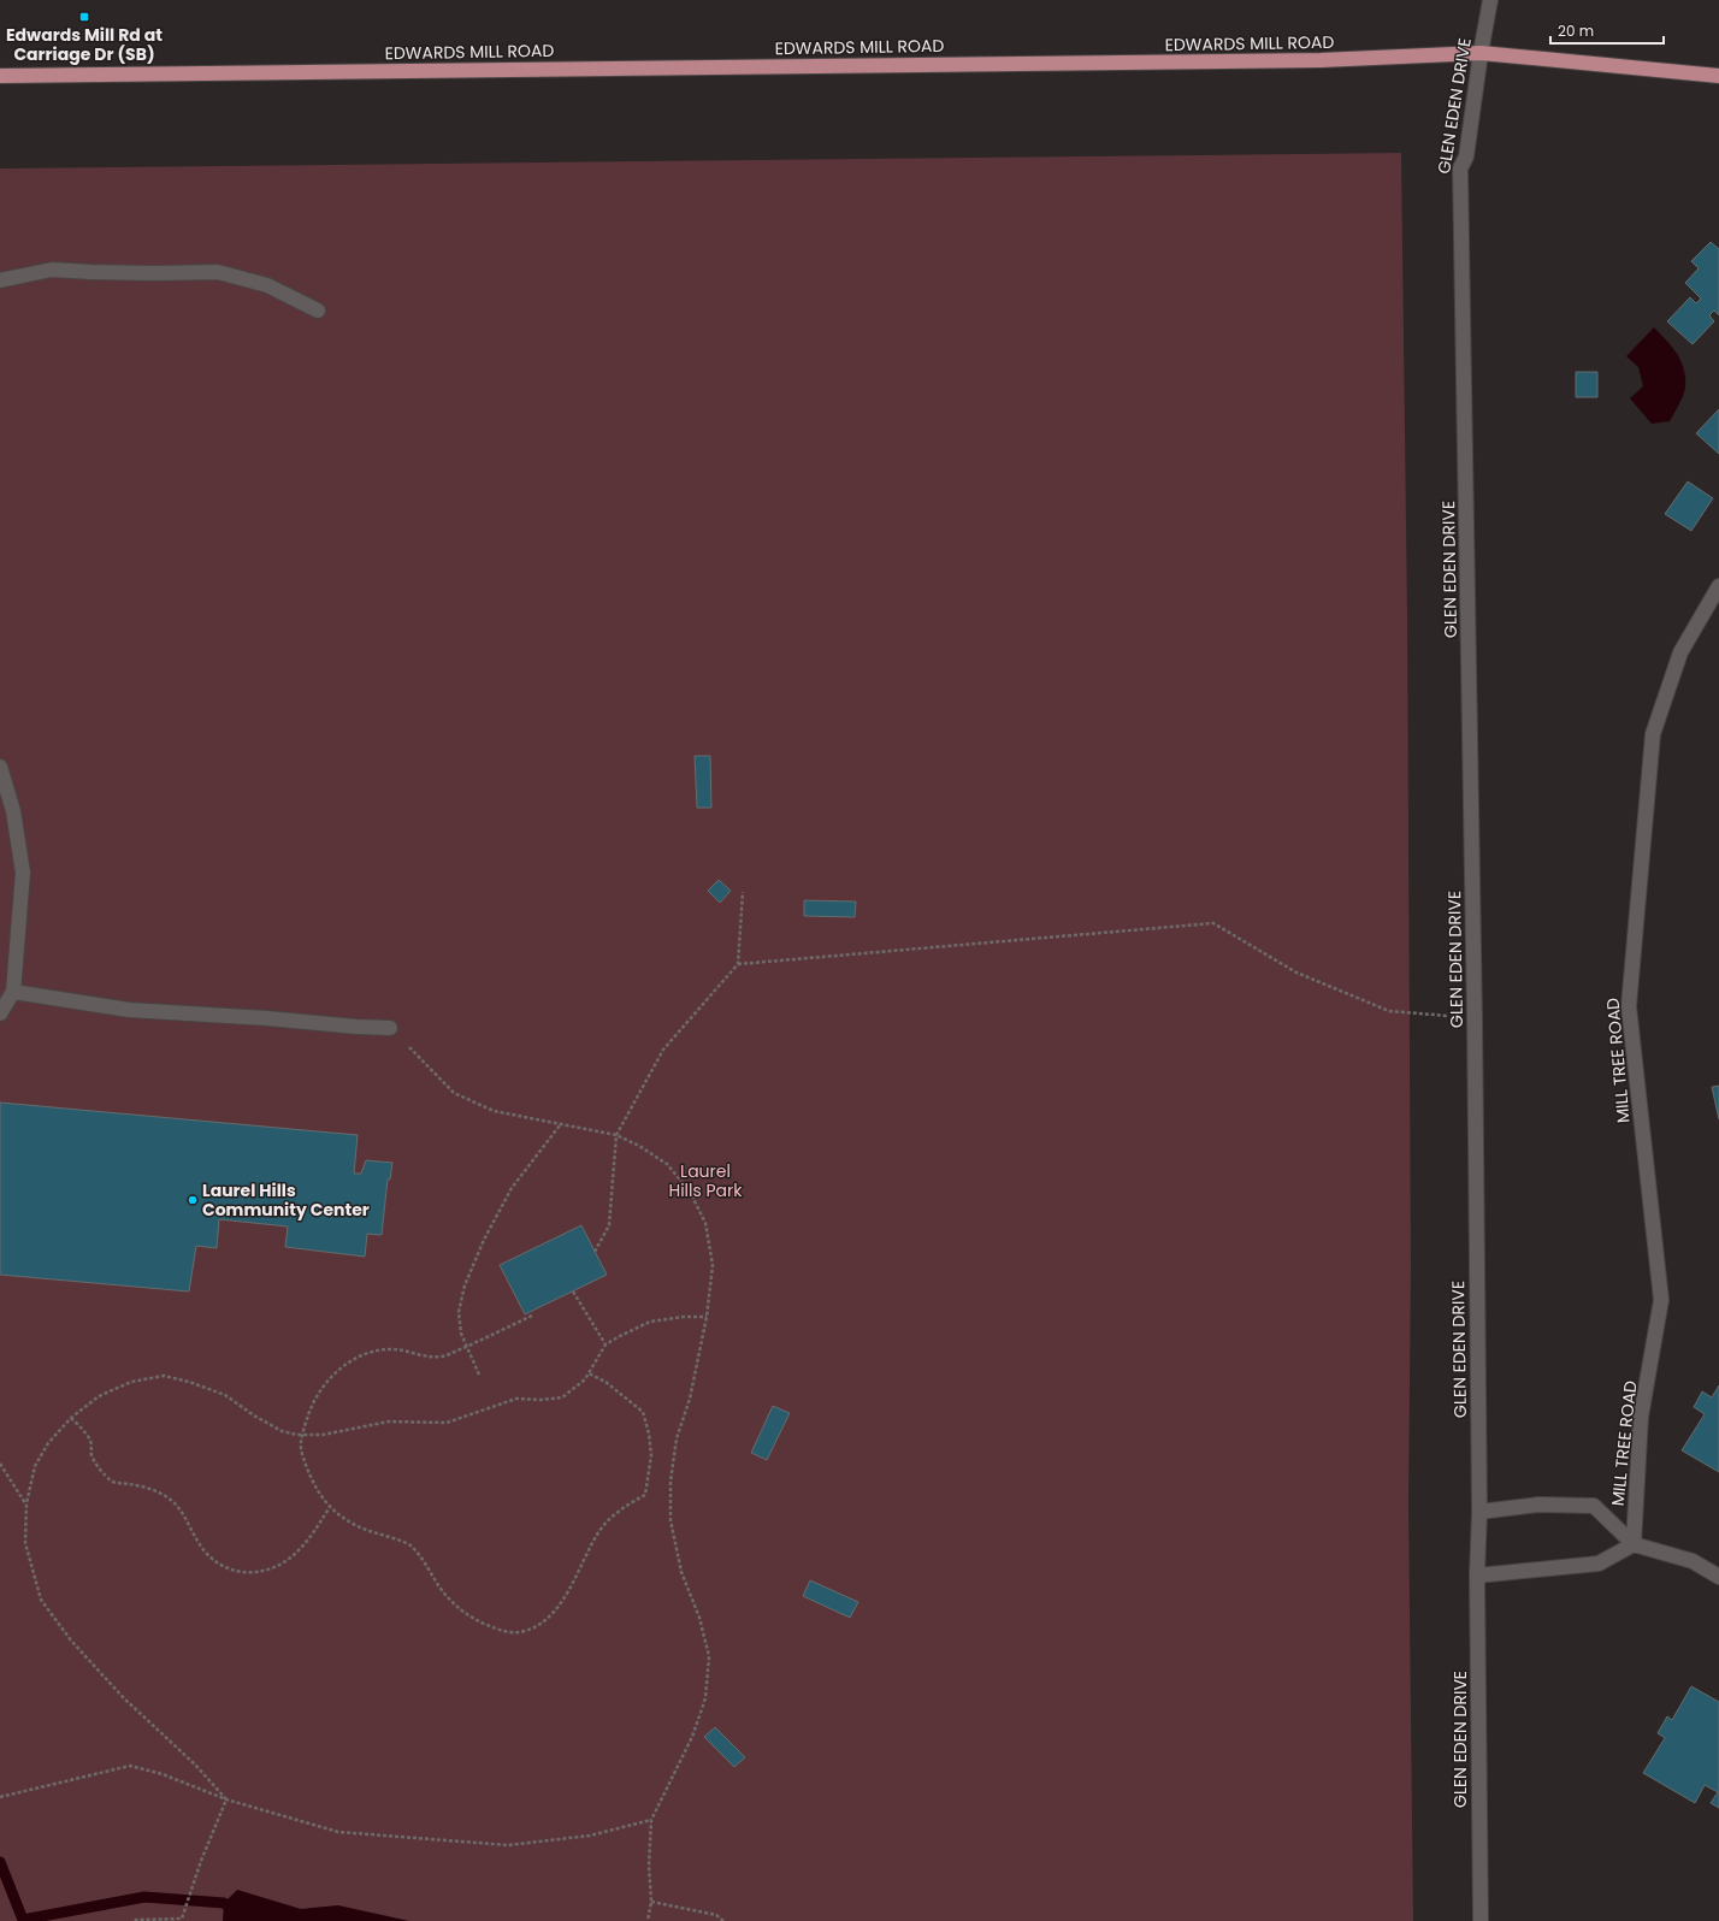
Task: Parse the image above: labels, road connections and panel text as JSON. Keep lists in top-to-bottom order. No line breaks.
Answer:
{"streets":{"main road":["EDWARDS MILL ROAD","GLEN EDEN DRIVE","MILL TREE ROAD"]},"crossings":[["EDWARDS MILL ROAD","GLEN EDEN DRIVE"]],"parks":["Laurel Hills Park"],"places":{"transit":["Edwards Mill Rd at Carriage Dr (SB)"],"other":["Laurel Hills Community Center"]},"scale_bar":"20 m"}
